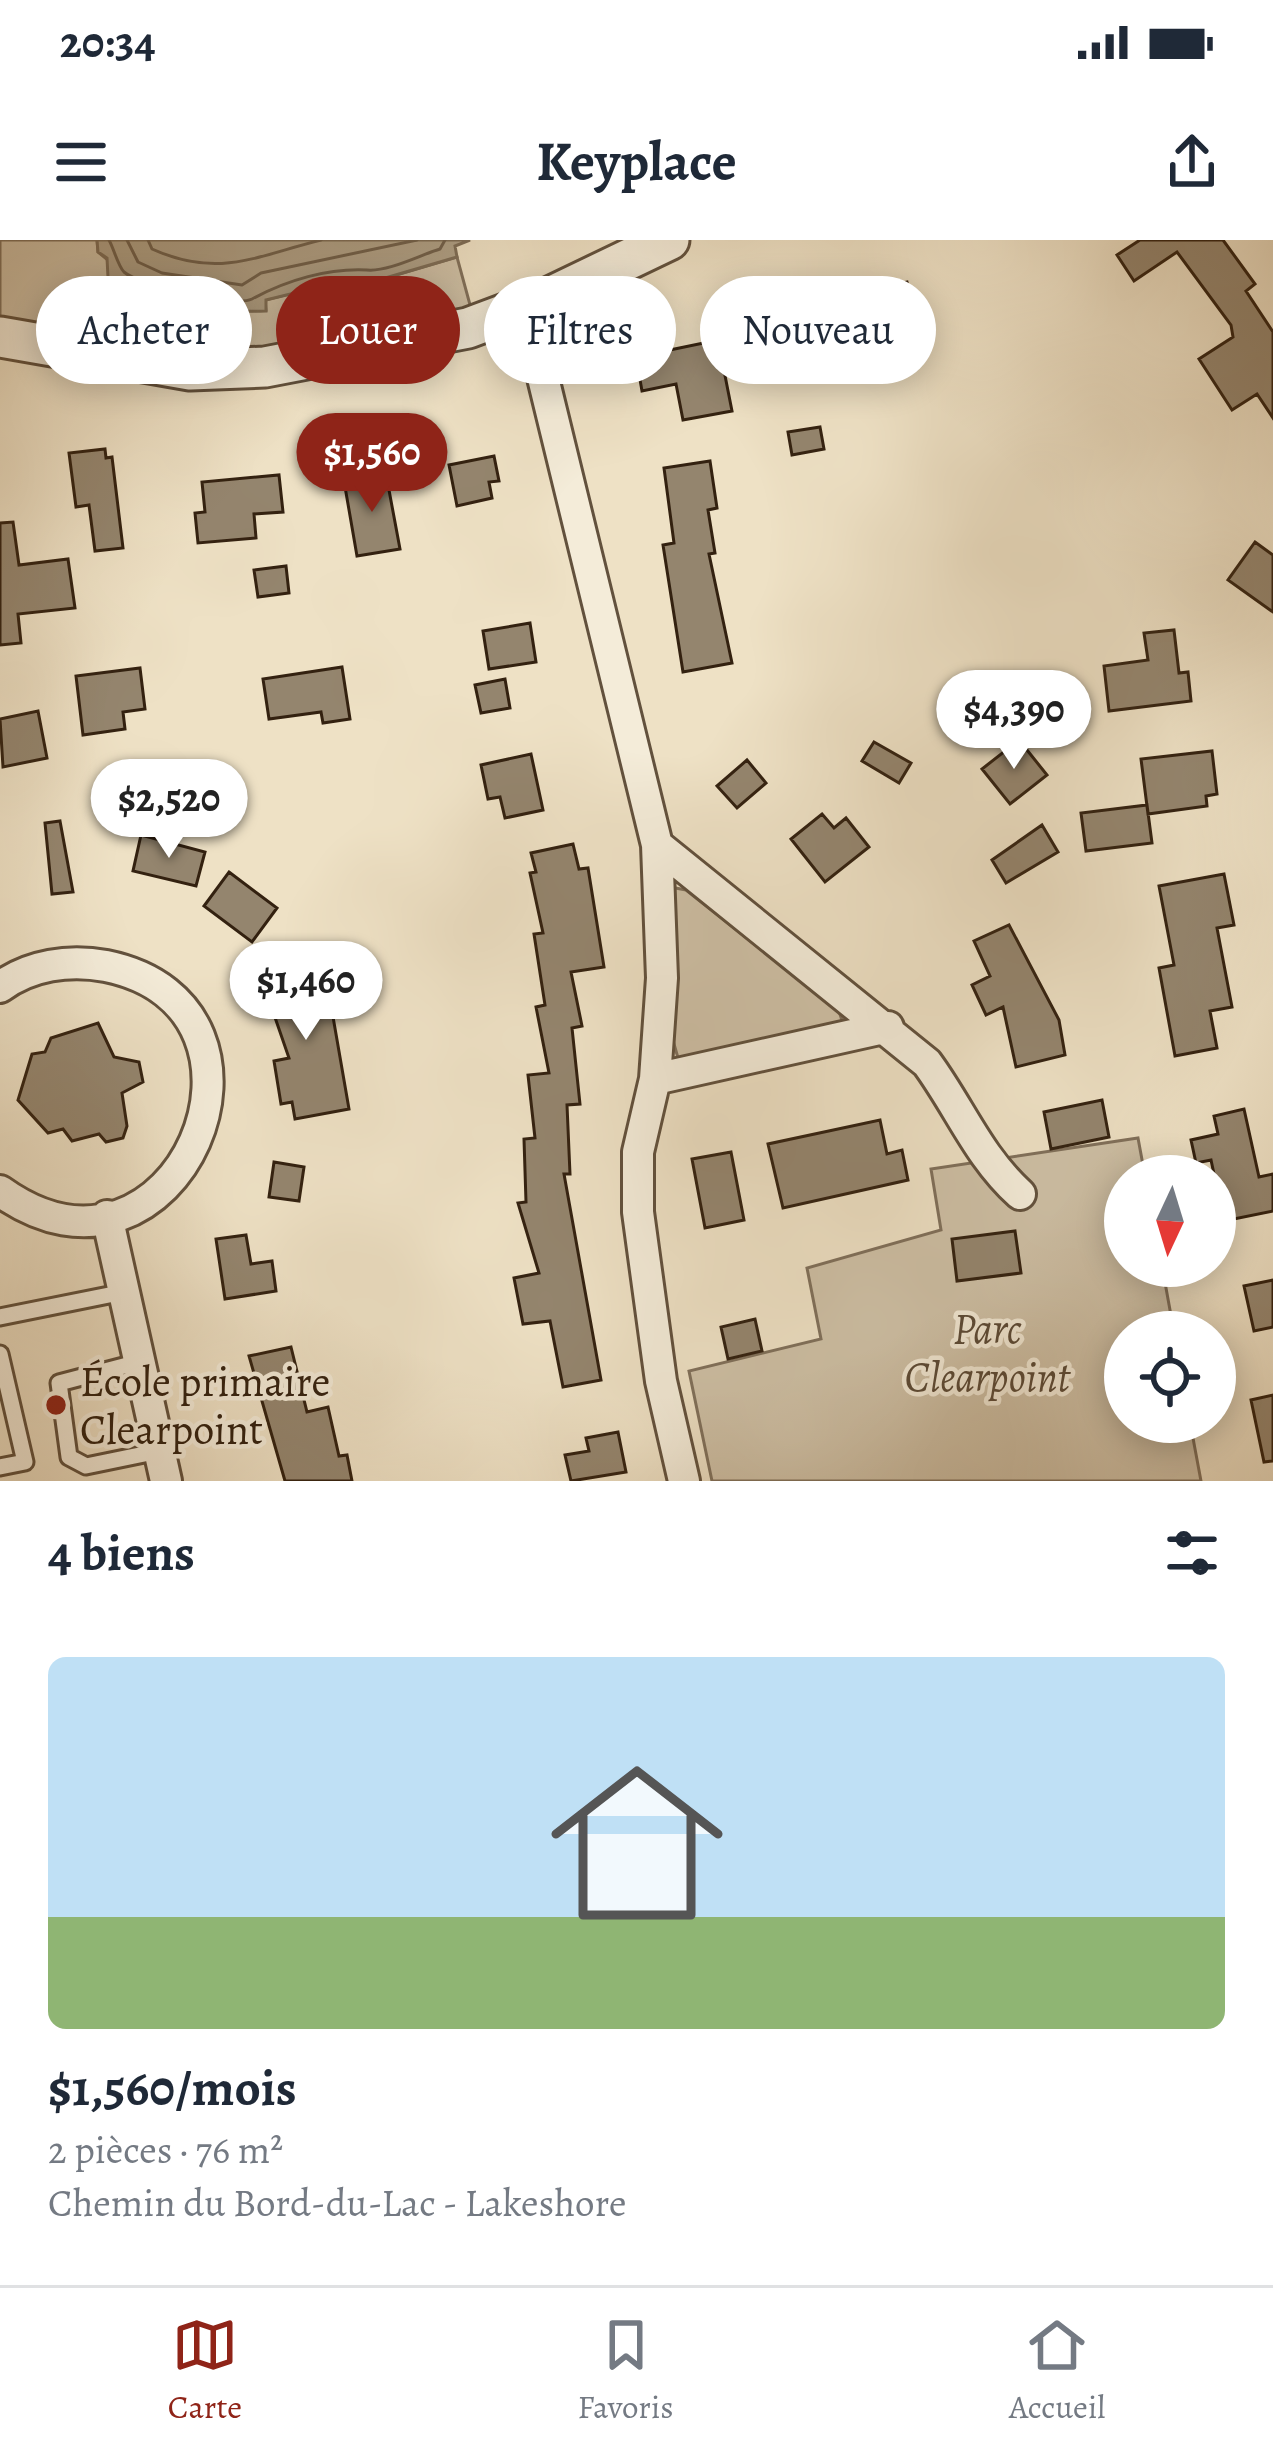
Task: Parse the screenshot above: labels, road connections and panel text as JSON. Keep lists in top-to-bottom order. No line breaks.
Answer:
{"parks":["Parc Clearpoint"],"places":["École primaire Clearpoint"],"north":"bottom","page":{"status":"20:34","header":"Keyplace","chip":["Acheter","Louer","Filtres","Nouveau"],"price":["$1,560","$4,390","$2,520","$1,460"],"heading":"4 biens","list":[{"name":"$1,560/mois","note":"2 pièces · 76 m² · Chemin du Bord-du-Lac - Lakeshore"}],"tabs":["Carte","Favoris","Accueil"]}}
